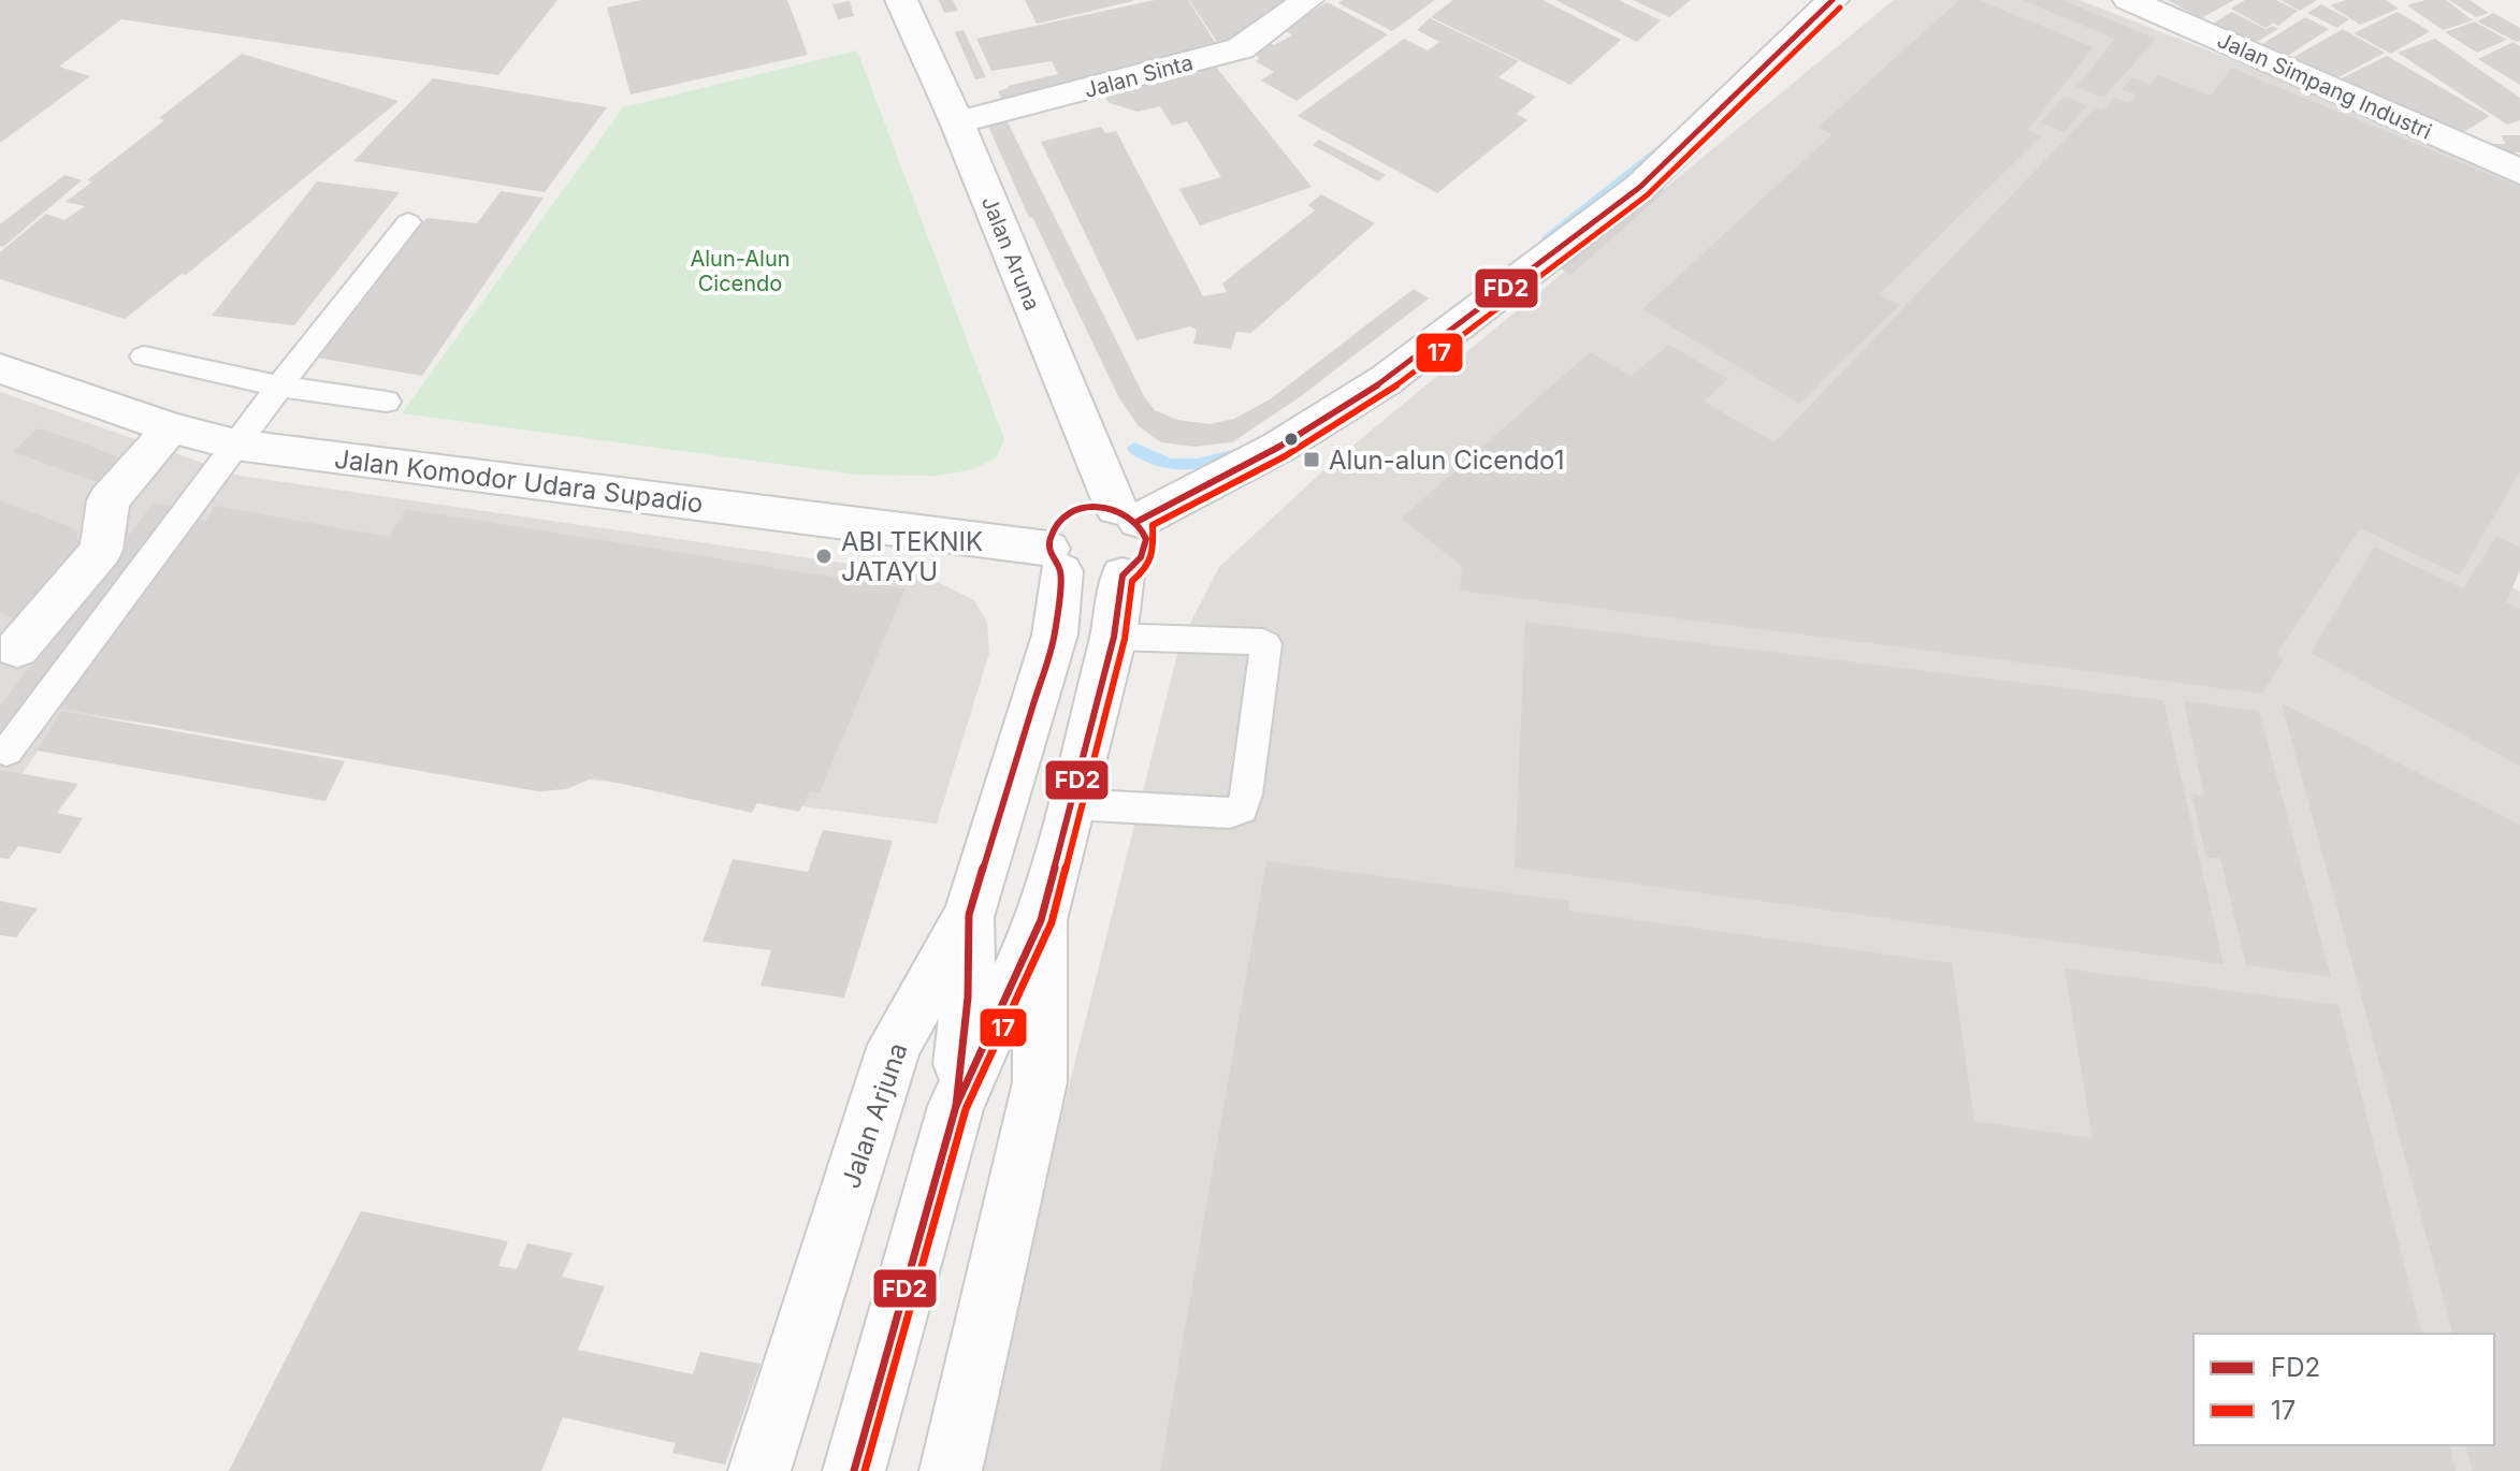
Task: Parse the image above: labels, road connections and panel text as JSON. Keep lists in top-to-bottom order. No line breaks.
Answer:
{"streets":{"street":["Jalan Sinta","Jalan Simpang Industri","Jalan Aruna","Jalan Komodor Udara Supadio","Jalan Arjuna"]},"crossings":[["Jalan Sinta","Jalan Aruna"],["Jalan Aruna","Jalan Komodor Udara Supadio"],["Jalan Aruna","Jalan Arjuna"],["Jalan Komodor Udara Supadio","Jalan Arjuna"]],"parks":["Alun-Alun Cicendo"],"places":{"transit":["Alun-alun Cicendo1"],"other":["ABI TEKNIK JATAYU"]},"lines":["transit line FD2","transit line 17"],"legend":["FD2","17"]}
